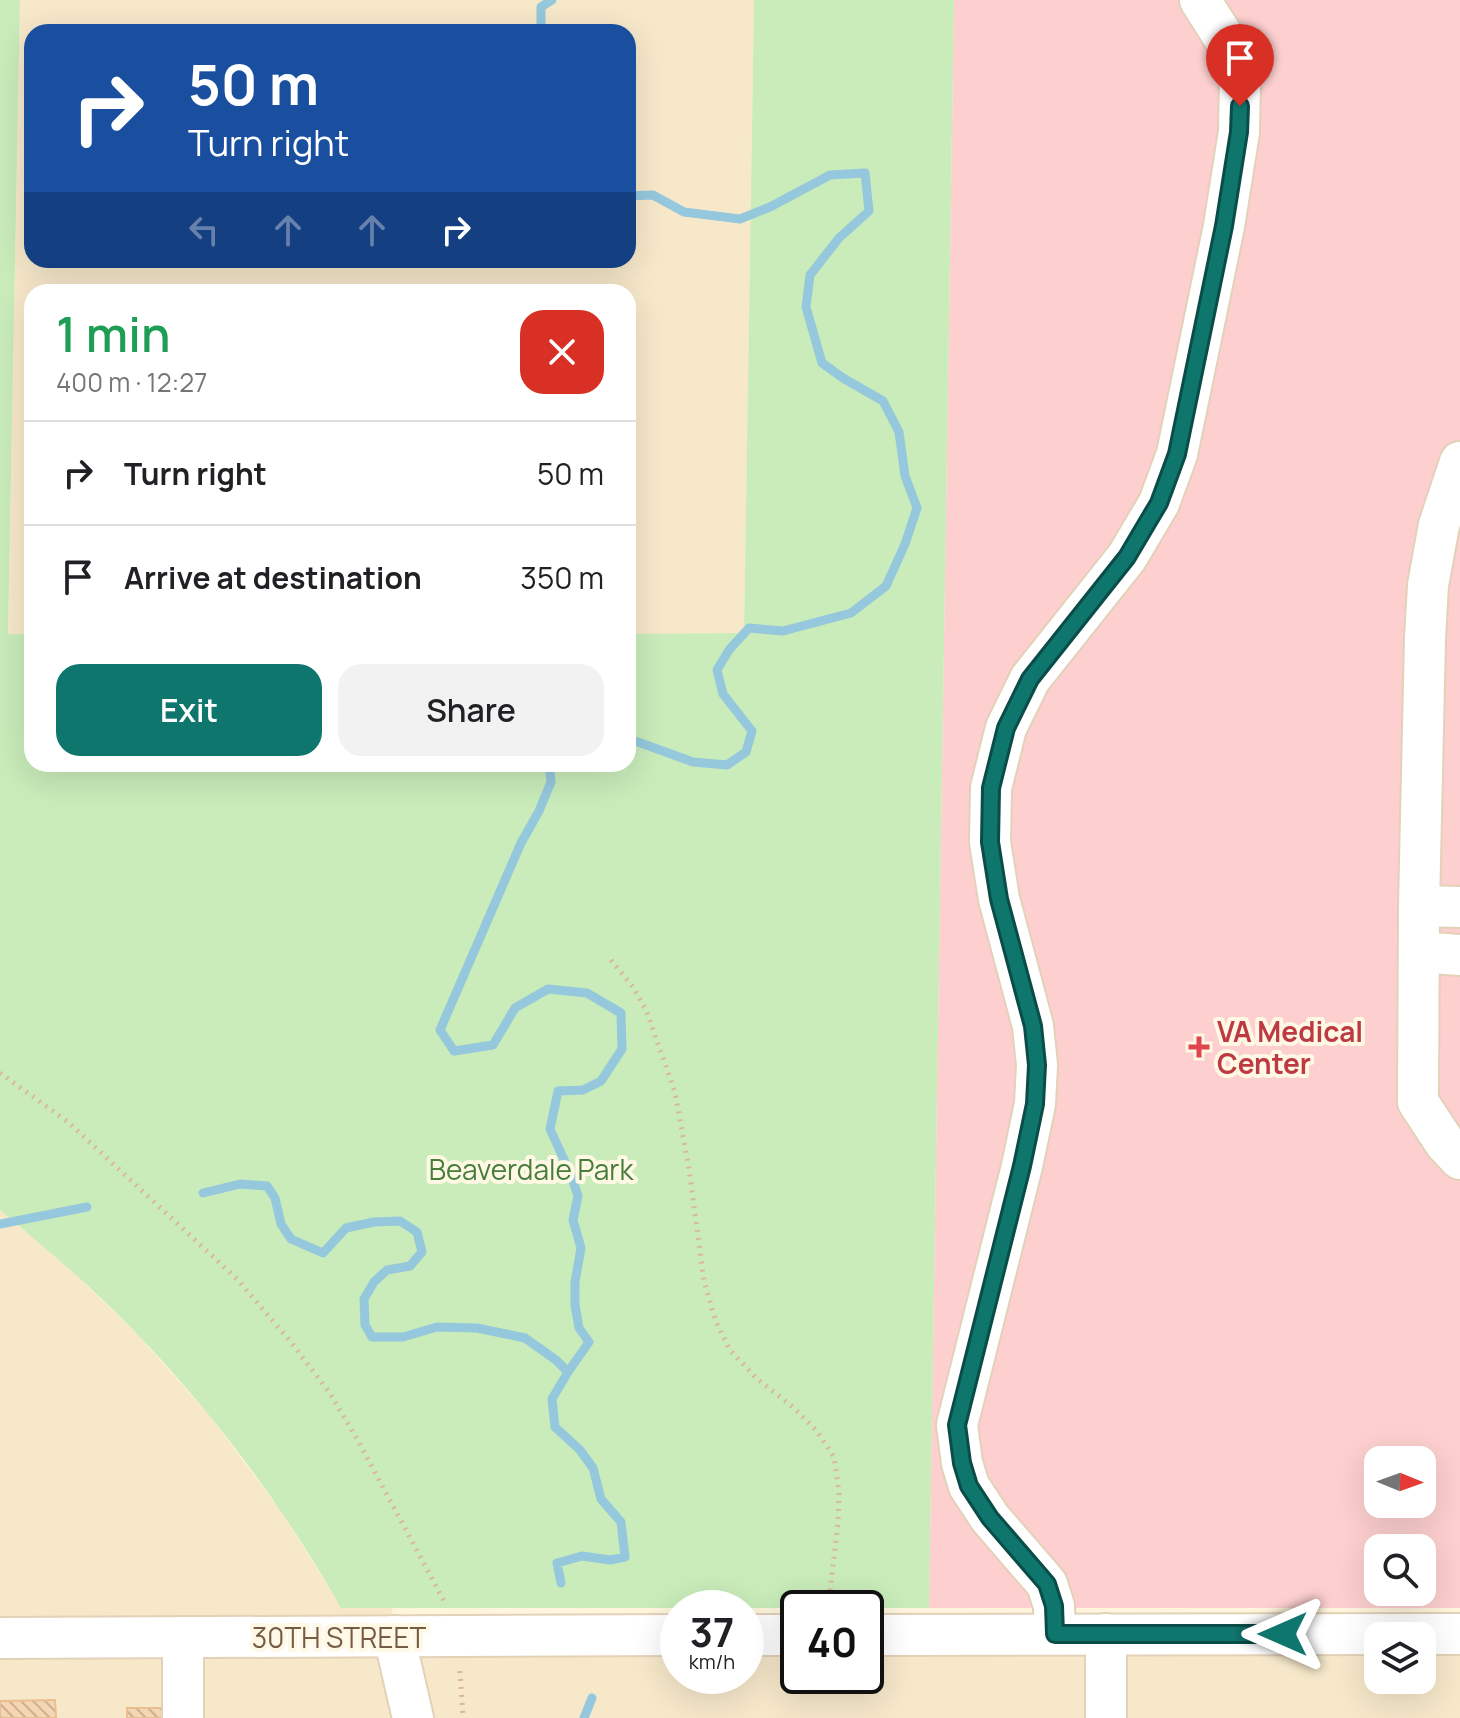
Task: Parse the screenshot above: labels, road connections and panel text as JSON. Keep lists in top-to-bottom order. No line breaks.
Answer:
{"streets":{"street":["30TH STREET"]},"parks":["Beaverdale Park"],"places":{"health":["VA Medical Center"]},"north":"right","page":{"turn":["50 m","Turn right"],"heading":["1 min","400 m · 12:27"],"list":[{"name":"Turn right","value":"50 m"},{"name":"Arrive at destination","value":"350 m"}],"buttons":["Exit","Share"],"speed":"37 km/h","limit":"40"}}
